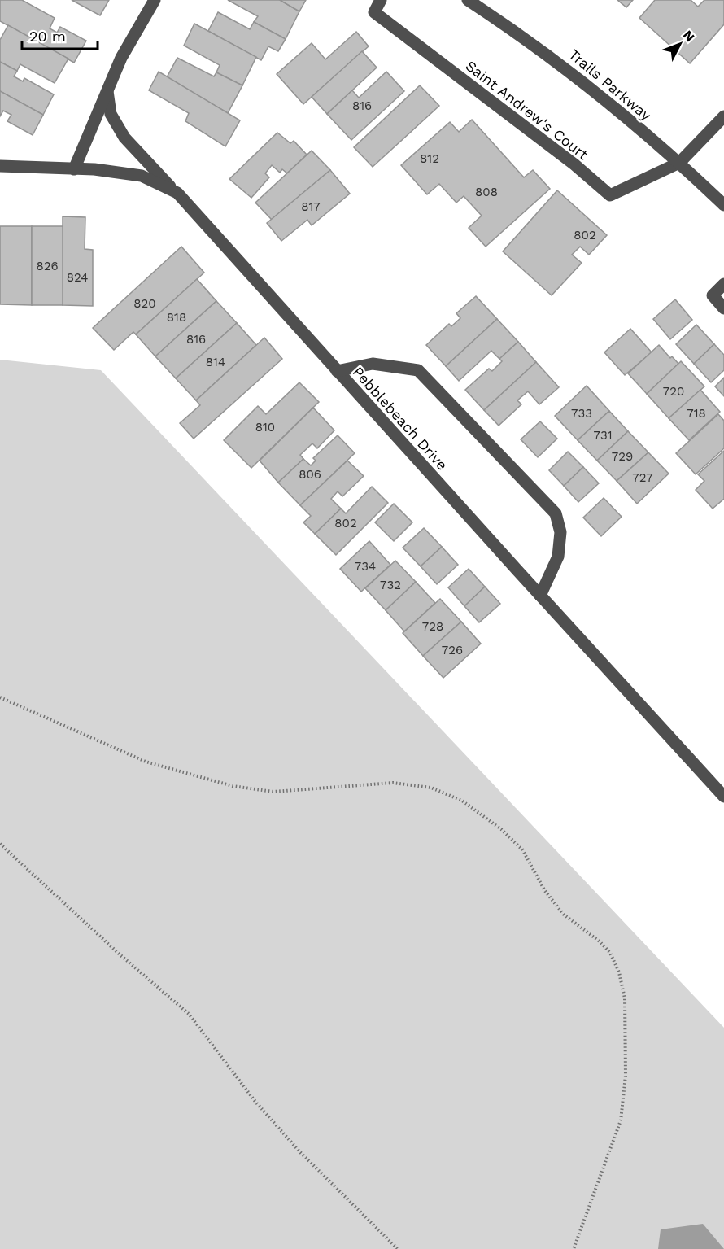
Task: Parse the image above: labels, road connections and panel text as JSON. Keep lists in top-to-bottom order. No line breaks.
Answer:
{"streets":{"street":["Trails Parkway","Saint Andrew's Court","Pebblebeach Drive"]},"crossings":[["Trails Parkway","Saint Andrew's Court"]],"house_numbers":["816","812","808","817","802","826","824","820","818","816","814","720","733","718","810","731","729","806","727","802","734","732","728","726"],"scale_bar":"20 m","north":"top right"}
